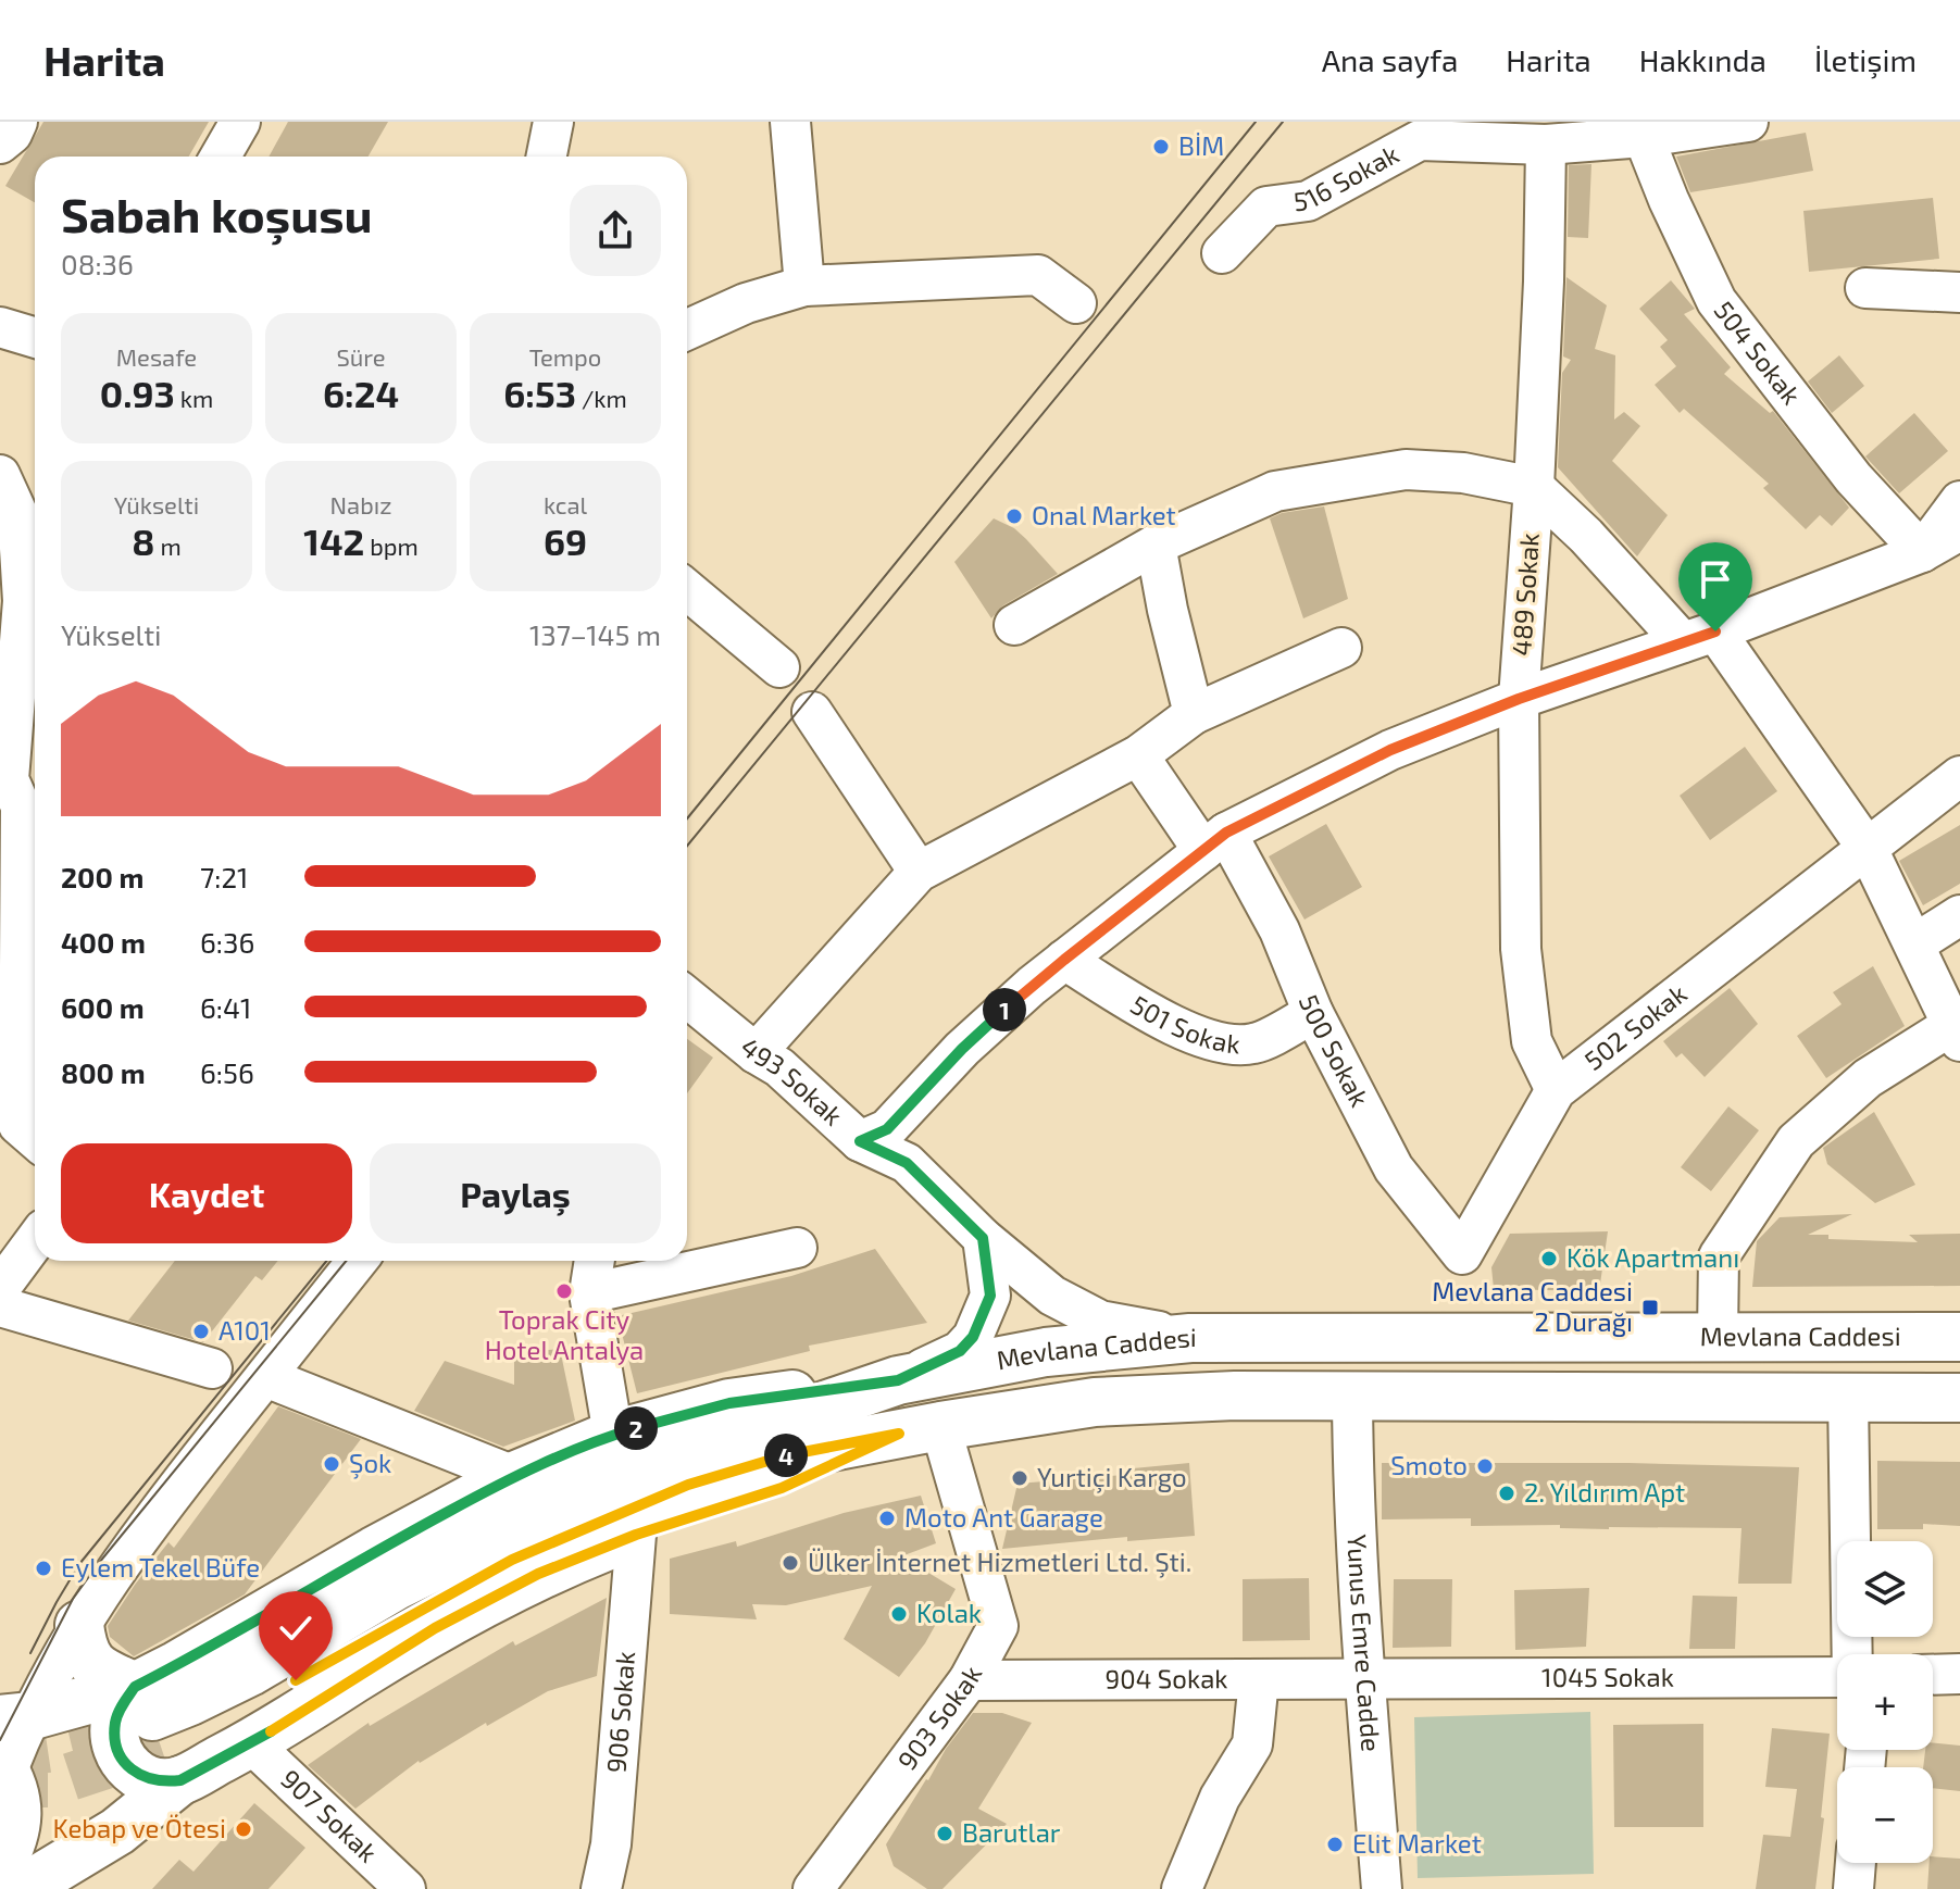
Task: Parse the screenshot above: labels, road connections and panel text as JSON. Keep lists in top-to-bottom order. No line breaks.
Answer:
{"streets":{"main road":["Mevlana Caddesi"],"street":["516 Sokak","504 Sokak","489 Sokak","501 Sokak","502 Sokak","500 Sokak","493 Sokak","Yunus Emre Cadde","1045 Sokak","904 Sokak","906 Sokak","903 Sokak","907 Sokak"]},"crossings":[["516 Sokak","504 Sokak"],["516 Sokak","489 Sokak"],["489 Sokak","502 Sokak"],["501 Sokak","500 Sokak"],["502 Sokak","500 Sokak"],["493 Sokak","Mevlana Caddesi"],["Mevlana Caddesi","Yunus Emre Cadde"],["Mevlana Caddesi","903 Sokak"],["Yunus Emre Cadde","1045 Sokak"],["Yunus Emre Cadde","904 Sokak"],["1045 Sokak","904 Sokak"],["904 Sokak","903 Sokak"]],"places":{"other":["BİM","Onal Market","Kök Apartmanı","Toprak City Hotel Antalya","A101","Şok","Smoto","Yurtiçi Kargo","2. Yıldırım Apt","Moto Ant Garage","Ülker İnternet Hizmetleri Ltd. Şti.","Eylem Tekel Büfe","Kolak","Kebap ve Ötesi","Barutlar","Elit Market"],"transit":["Mevlana Caddesi 2 Durağı"]},"page":{"header":"Harita","nav":["Ana sayfa","Harita","Hakkında","İletişim"],"heading":["Sabah koşusu","08:36"],"stats":[["Mesafe","0.93 km"],["Süre","6:24"],["Tempo","6:53 /km"],["Yükselti","8 m"],["Nabız","142 bpm"],["kcal","69"]],"chart":["Yükselti","137–145 m"],"list":[{"name":"200 m","note":"7:21"},{"name":"400 m","note":"6:36"},{"name":"600 m","note":"6:41"},{"name":"800 m","note":"6:56"}],"pins":["1","2","4"],"buttons":["Kaydet","Paylaş"],"map_buttons":["+","−"]}}
